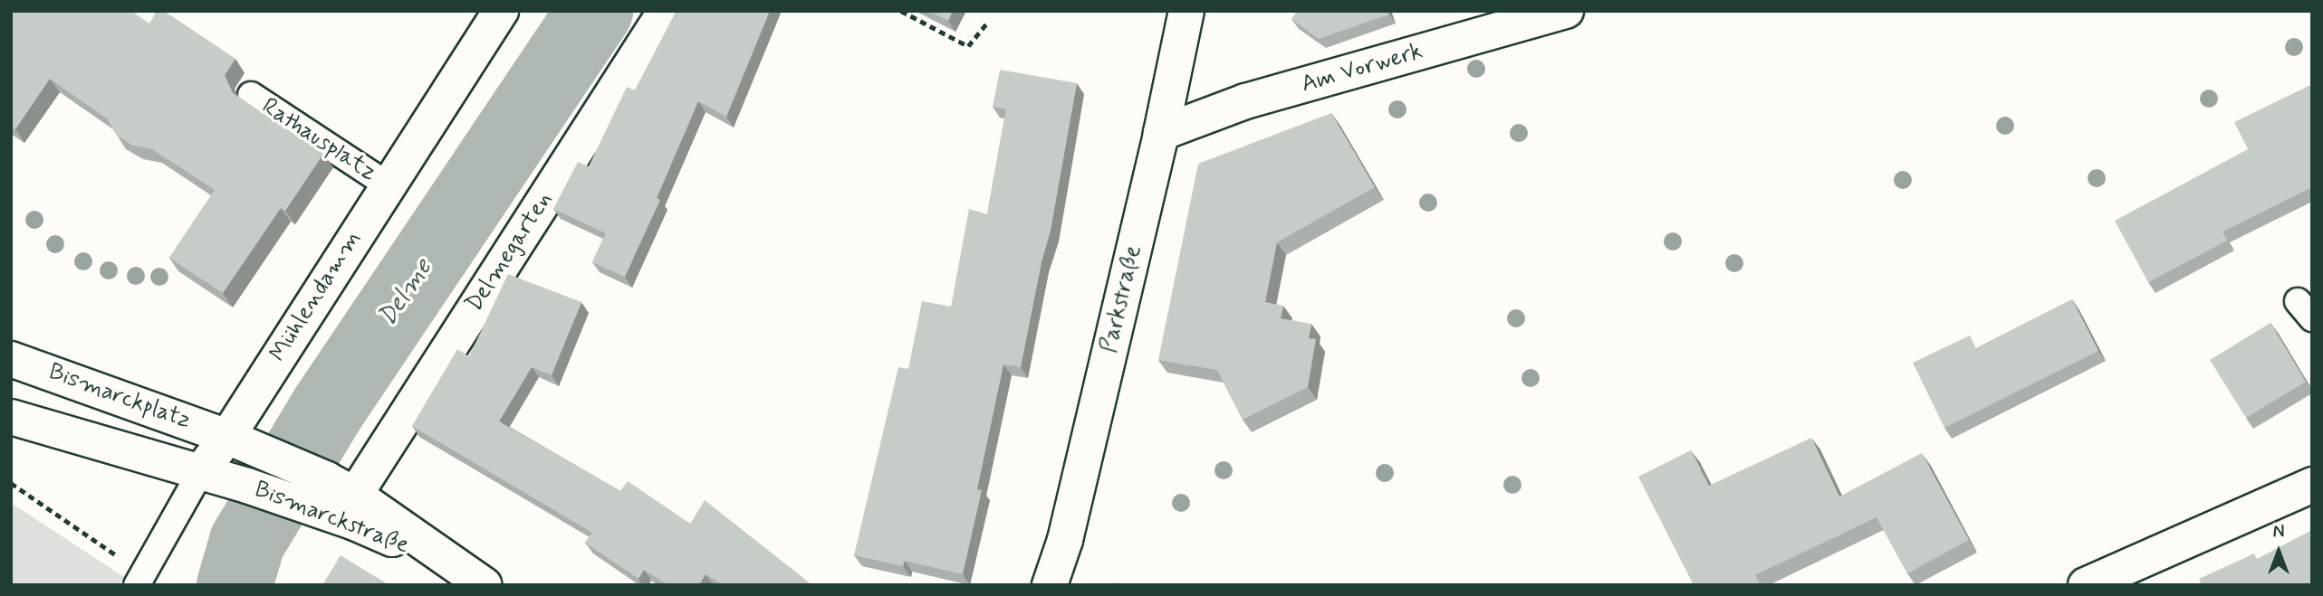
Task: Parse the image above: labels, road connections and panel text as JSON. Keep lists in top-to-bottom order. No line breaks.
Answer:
{"streets":{"street":["Am Vorwerk","Delmegarten","Mühlendamm","Parkstraße","Bismarckplatz","Bismarckstraße"],"lane":["Rathausplatz"]},"crossings":[["Am Vorwerk","Parkstraße"],["Rathausplatz","Mühlendamm"],["Delmegarten","Bismarckstraße"],["Mühlendamm","Bismarckplatz"],["Mühlendamm","Bismarckstraße"],["Bismarckplatz","Bismarckstraße"]],"water":["Delme"],"north":"top"}
